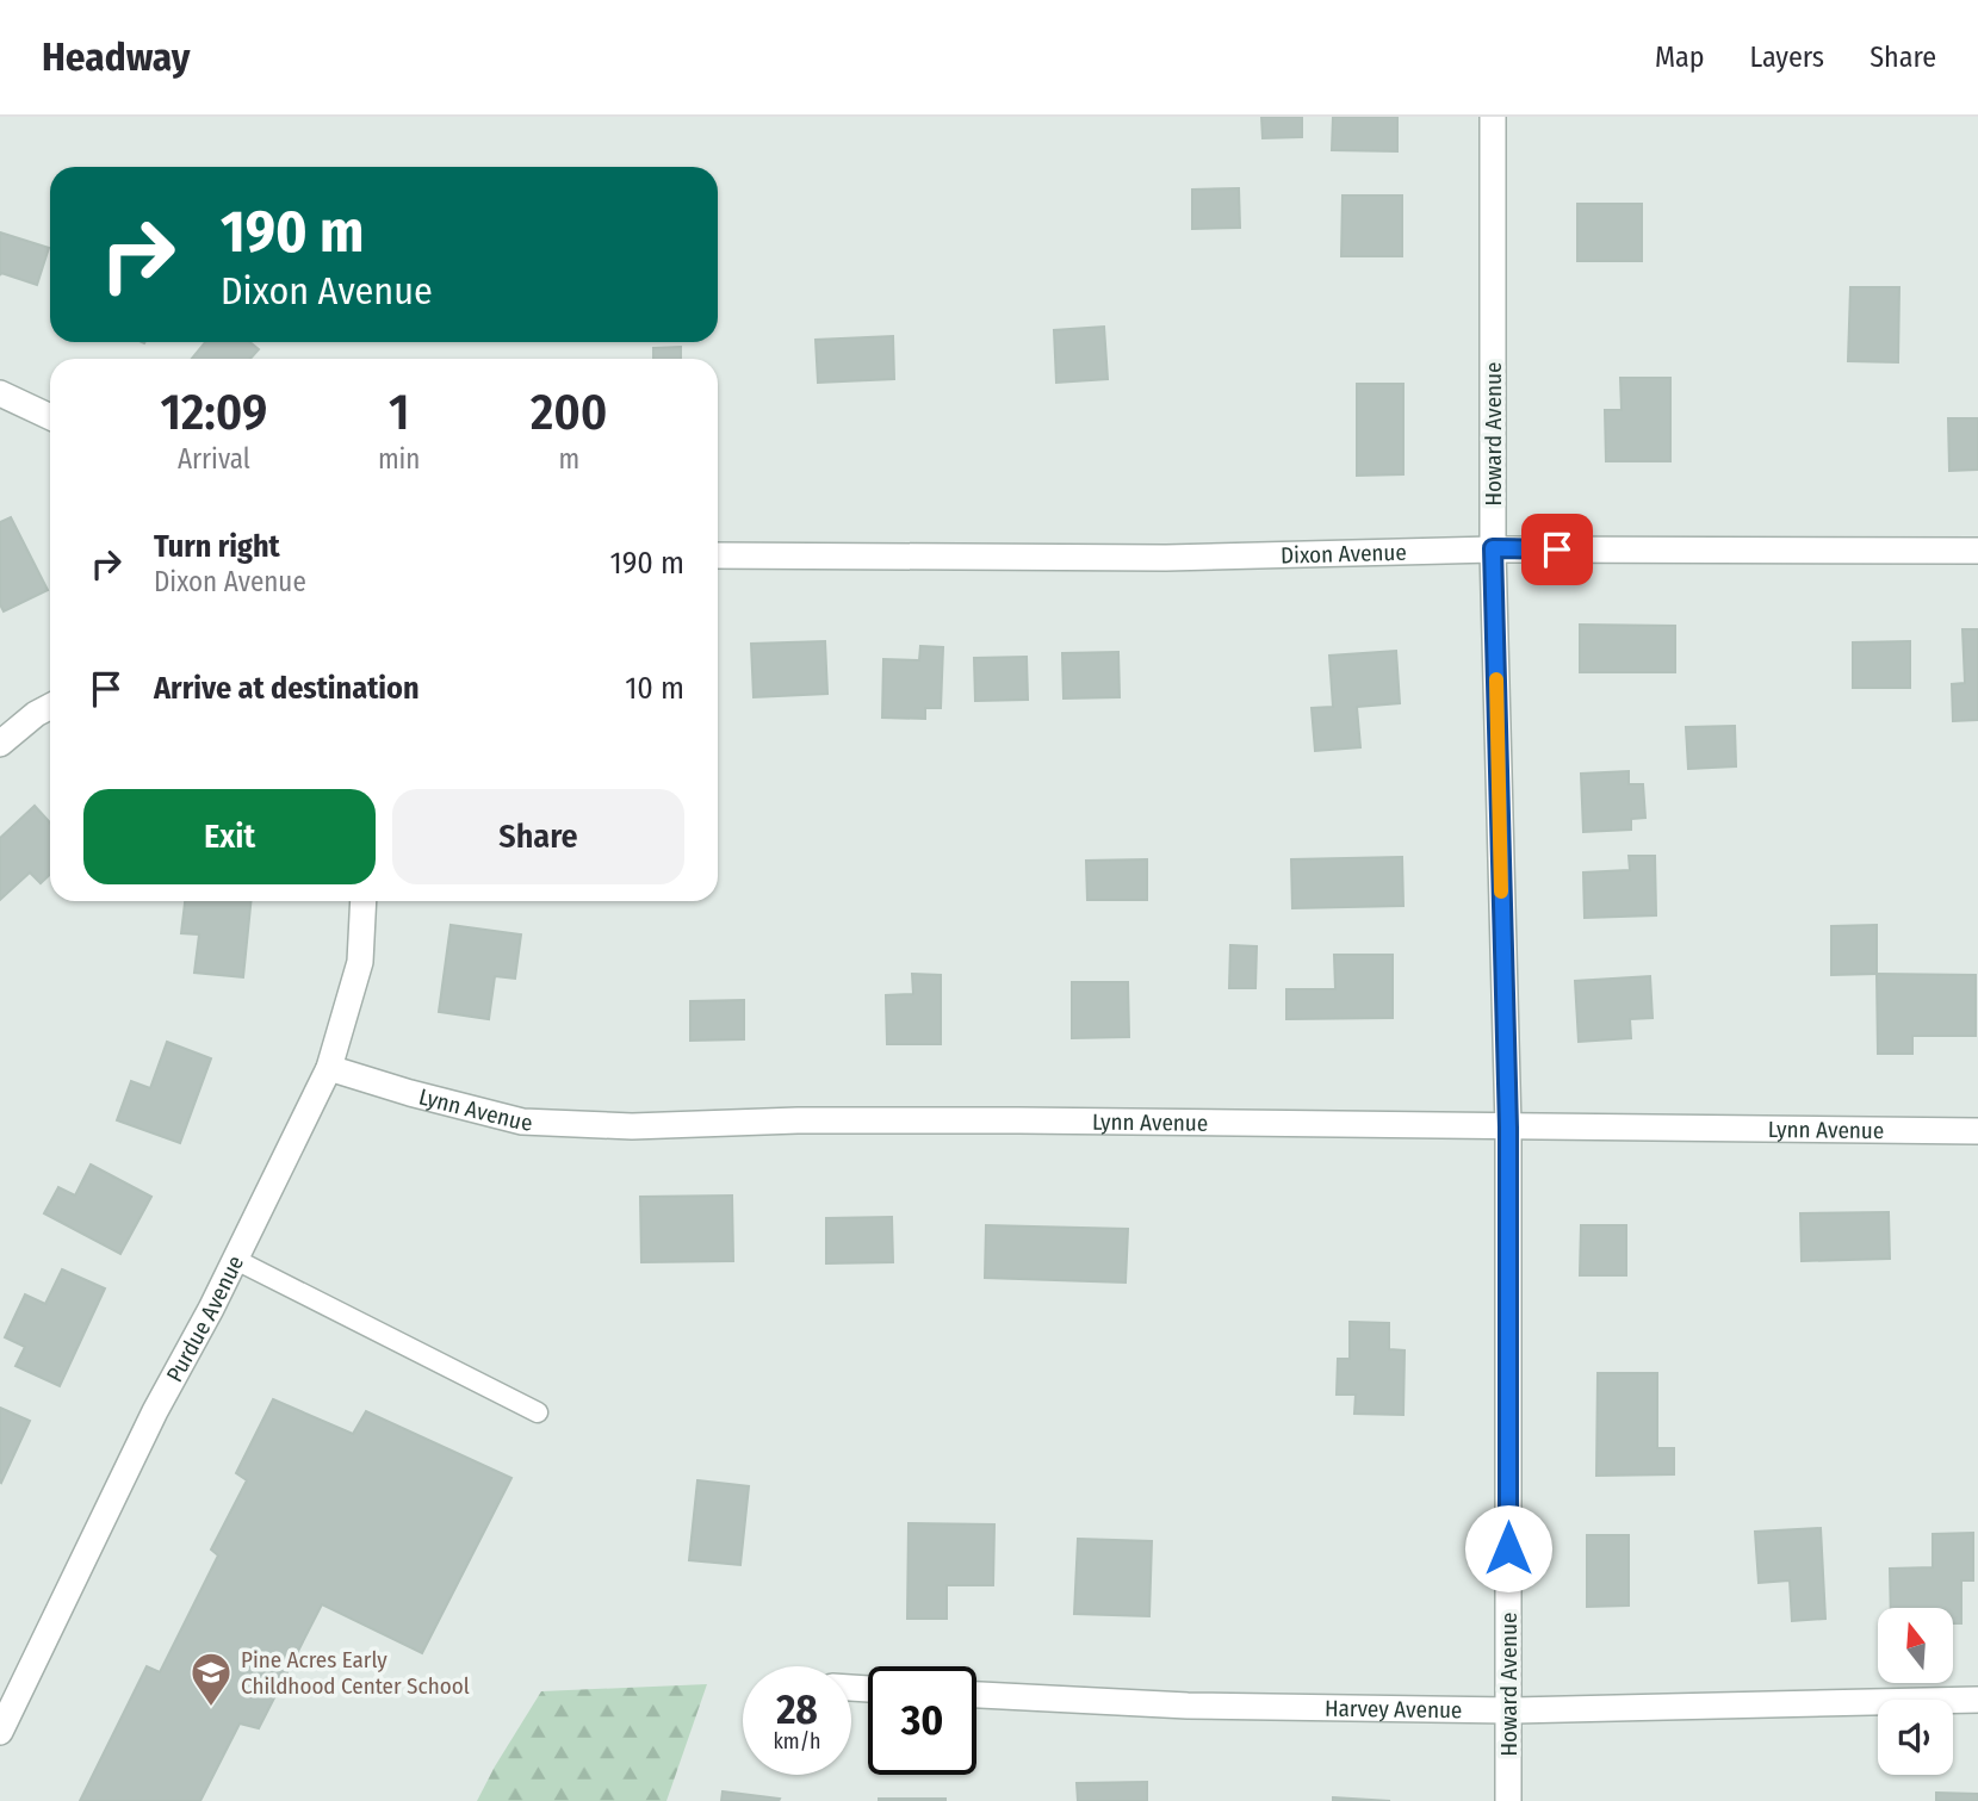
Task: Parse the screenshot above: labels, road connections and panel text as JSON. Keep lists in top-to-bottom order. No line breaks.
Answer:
{"streets":{"street":["Howard Avenue","Dixon Avenue","Lynn Avenue","Purdue Avenue","Harvey Avenue"]},"crossings":[["Howard Avenue","Dixon Avenue"],["Howard Avenue","Lynn Avenue"],["Howard Avenue","Harvey Avenue"],["Lynn Avenue","Purdue Avenue"]],"places":{"school or university":["Pine Acres Early Childhood Center School"]},"north":"top","page":{"header":"Headway","nav":["Map","Layers","Share"],"turn":["190 m","Dixon Avenue"],"eta":["12:09","Arrival","1","min","200","m"],"list":[{"name":"Turn right","note":"Dixon Avenue","value":"190 m"},{"name":"Arrive at destination","value":"10 m"}],"buttons":["Exit","Share"],"speed":"28 km/h","limit":"30"}}
